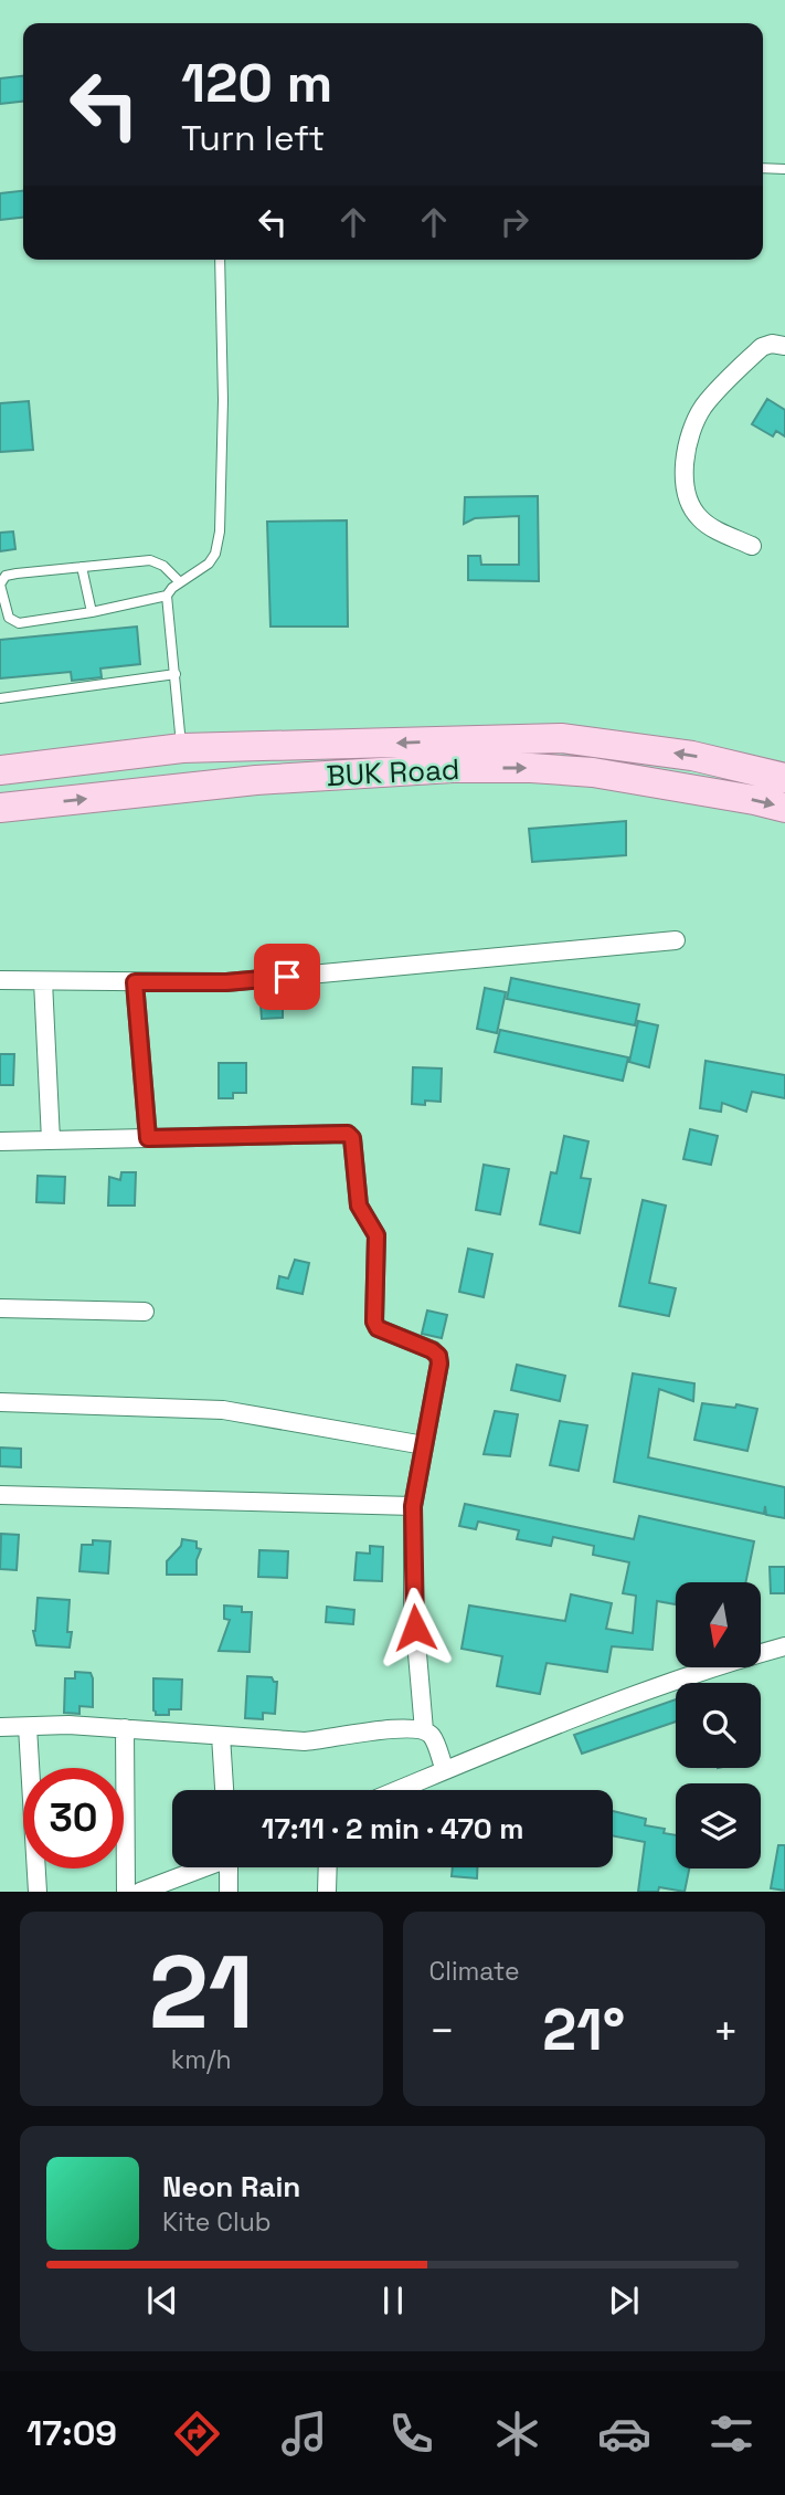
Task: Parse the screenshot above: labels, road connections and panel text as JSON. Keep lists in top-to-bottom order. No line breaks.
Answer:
{"streets":{"main road":["BUK Road"]},"north":"bottom","page":{"turn":["120 m","Turn left"],"limit":"30","trip":"17:11 · 2 min · 470 m","tile":[["21","km/h"],"Climate"],"heat":["−","21°","+"],"song":["Neon Rain","Kite Club"],"tabs":"17:09"}}
